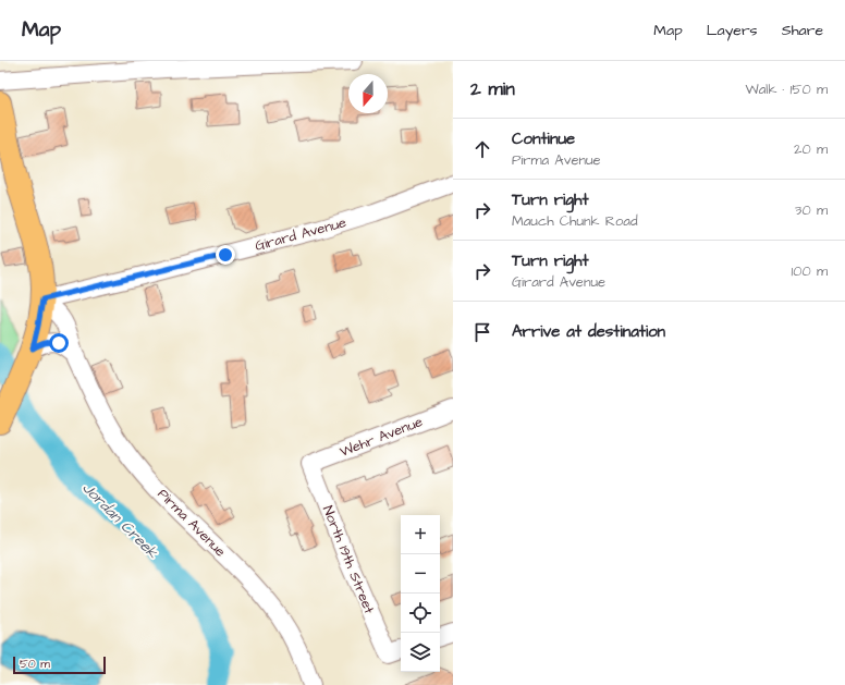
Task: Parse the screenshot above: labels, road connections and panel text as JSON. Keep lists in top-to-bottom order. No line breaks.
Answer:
{"streets":{"street":["Girard Avenue","Wehr Avenue","Pirma Avenue","North 19th Street"]},"crossings":[["Girard Avenue","Pirma Avenue"],["Wehr Avenue","North 19th Street"]],"water":["Jordan Creek"],"scale_bar":"50 m","north":"bottom","page":{"header":"Map","nav":["Map","Layers","Share"],"heading":["2 min","Walk · 150 m"],"list":[["Continue","Pirma Avenue","20 m"],["Turn right","Mauch Chunk Road","30 m"],["Turn right","Girard Avenue","100 m"],"Arrive at destination"],"map_buttons":["+","−"],"scale":"50 m"}}
